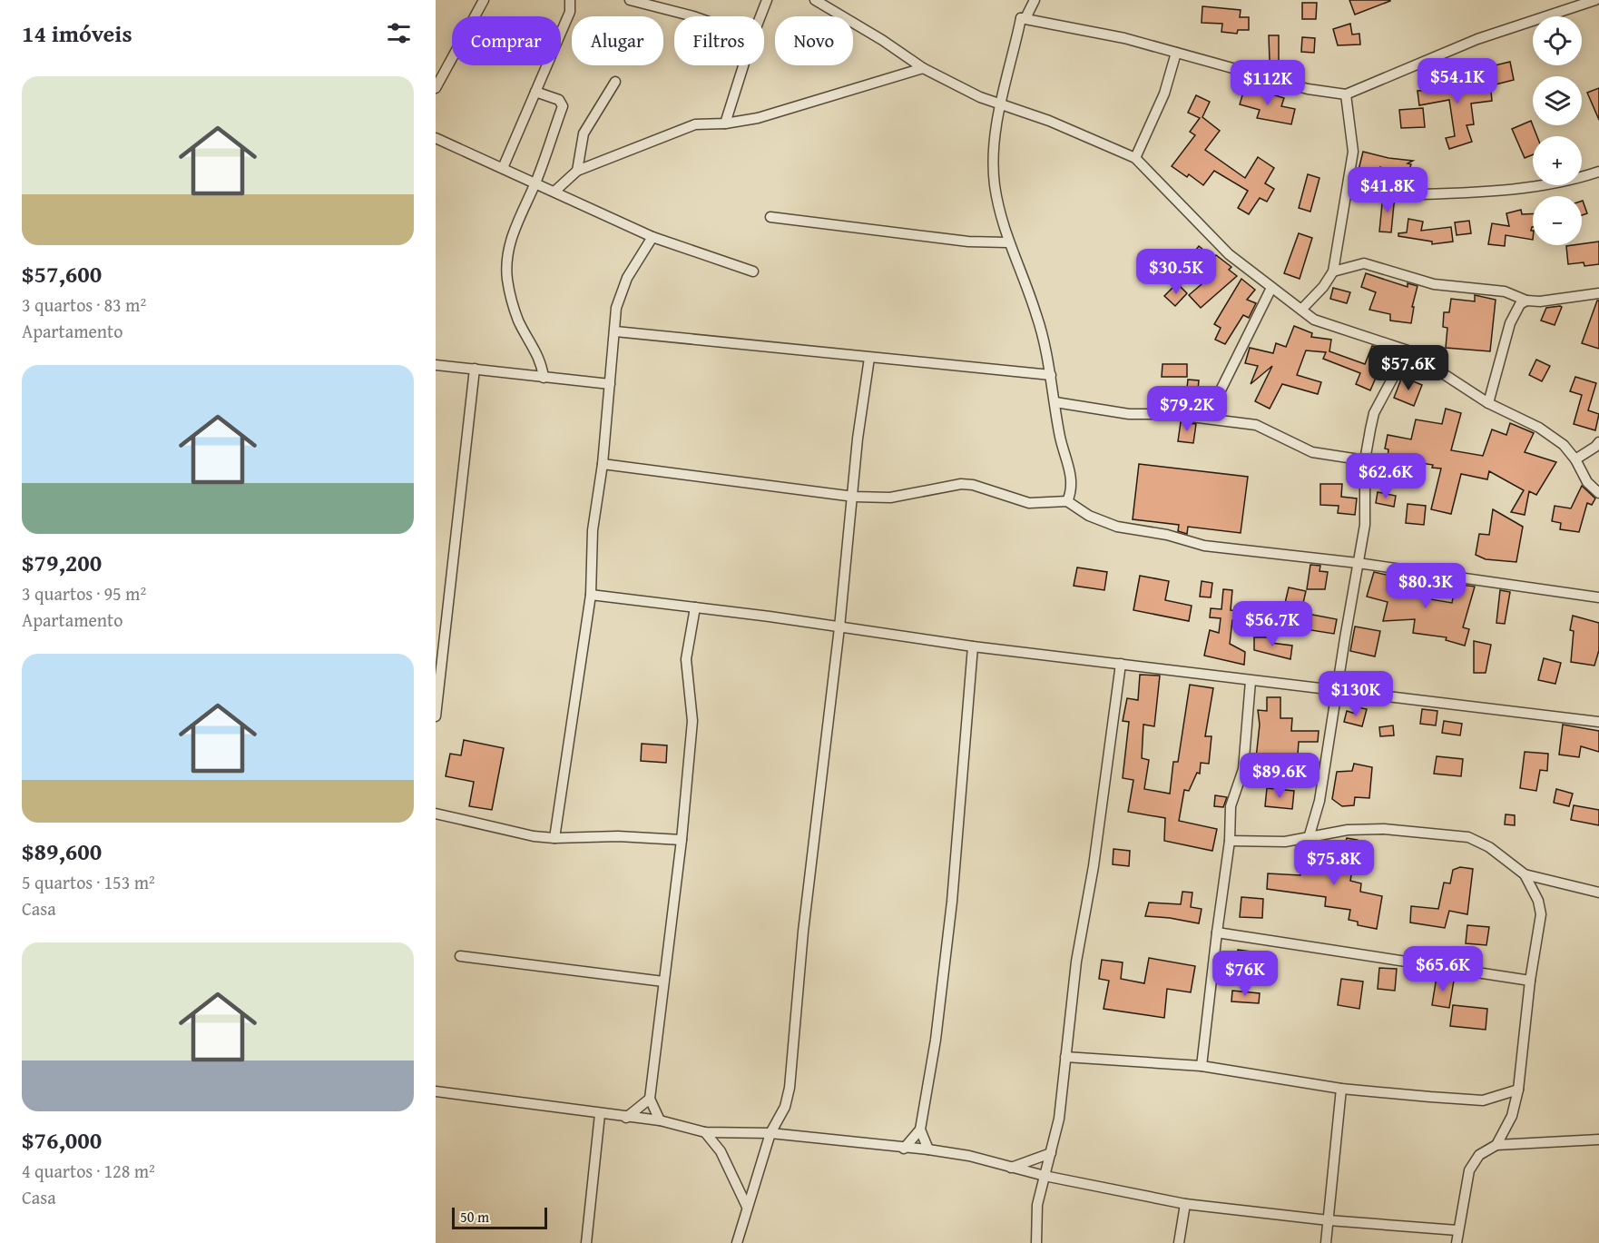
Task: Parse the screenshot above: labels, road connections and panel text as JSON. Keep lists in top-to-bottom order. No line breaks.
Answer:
{"scale_bar":"50 m","page":{"heading":"14 imóveis","map_buttons":["+","−"],"chip":["Comprar","Alugar","Filtros","Novo"],"price":["$54.1K","$112K","$41.8K","$30.5K","$57.6K","$79.2K","$62.6K","$80.3K","$56.7K","$130K","$89.6K","$75.8K","$65.6K","$76K"],"list":[{"name":"$57,600","note":"3 quartos · 83 m² · Apartamento"},{"name":"$79,200","note":"3 quartos · 95 m² · Apartamento"},{"name":"$89,600","note":"5 quartos · 153 m² · Casa"},{"name":"$76,000","note":"4 quartos · 128 m² · Casa"}],"scale":"50 m"}}
